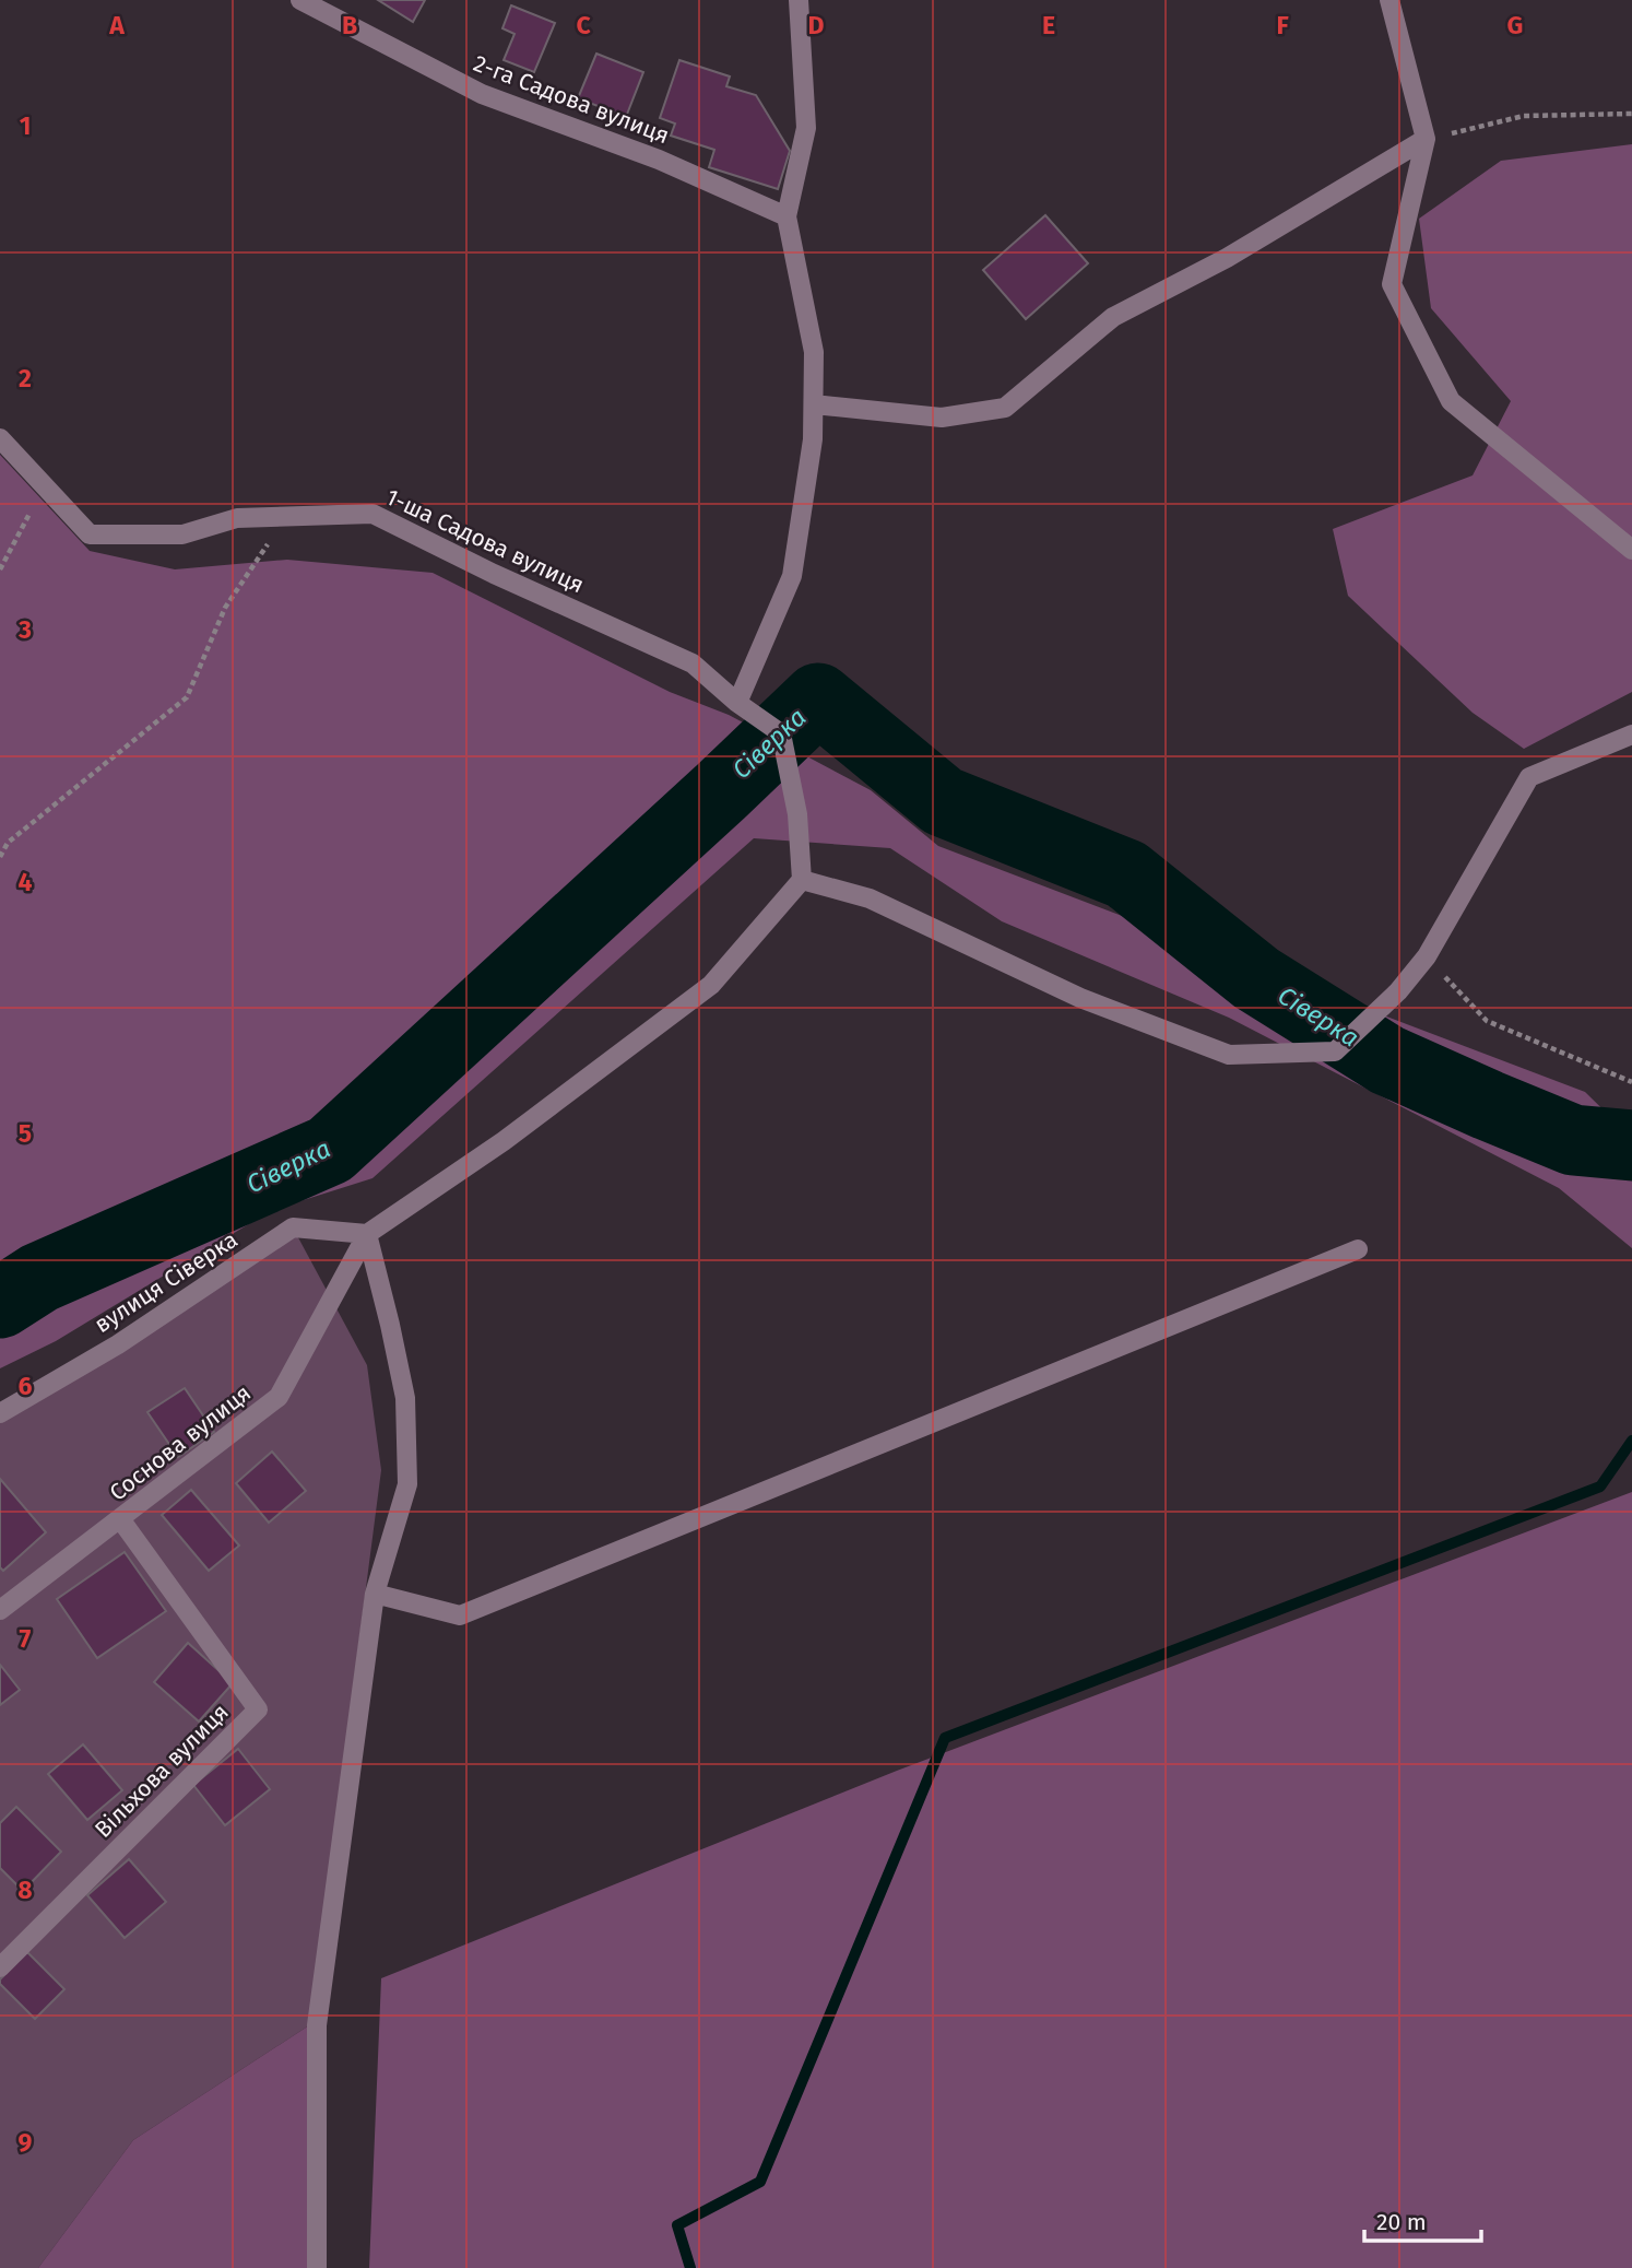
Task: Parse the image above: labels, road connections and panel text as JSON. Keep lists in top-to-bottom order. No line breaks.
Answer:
{"streets":{"street":["2-га Садова вулиця","1-ша Садова вулиця","вулиця Сіверка","Соснова вулиця","Вільхова вулиця"]},"crossings":[["вулиця Сіверка","Соснова вулиця"],["Соснова вулиця","Вільхова вулиця"]],"water":["Сіверка"],"scale_bar":"20 m","grid":{"columns":["A","B","C","D","E","F","G"],"rows":["1","2","3","4","5","6","7","8","9"]}}
